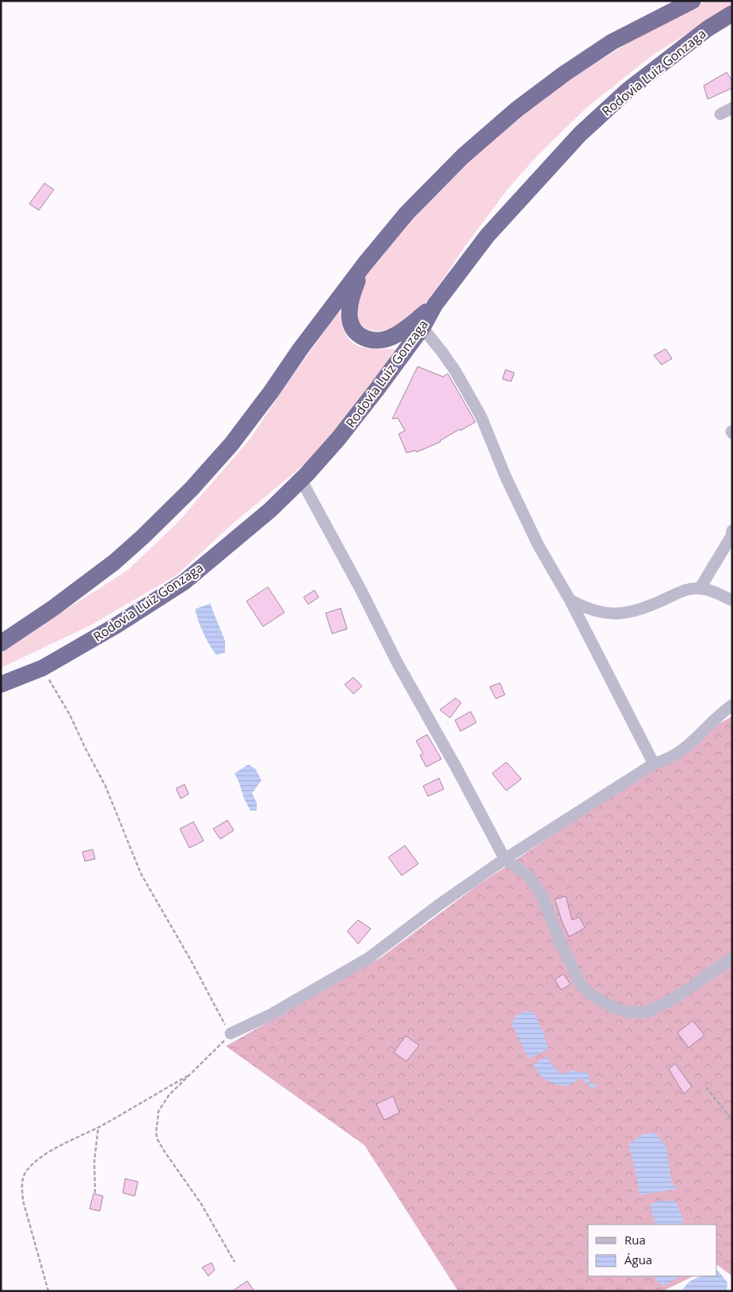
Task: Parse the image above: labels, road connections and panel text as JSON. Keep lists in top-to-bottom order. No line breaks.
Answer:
{"streets":{"highway":["Rodovia Luiz Gonzaga"]},"legend":["Rua","Água"]}
